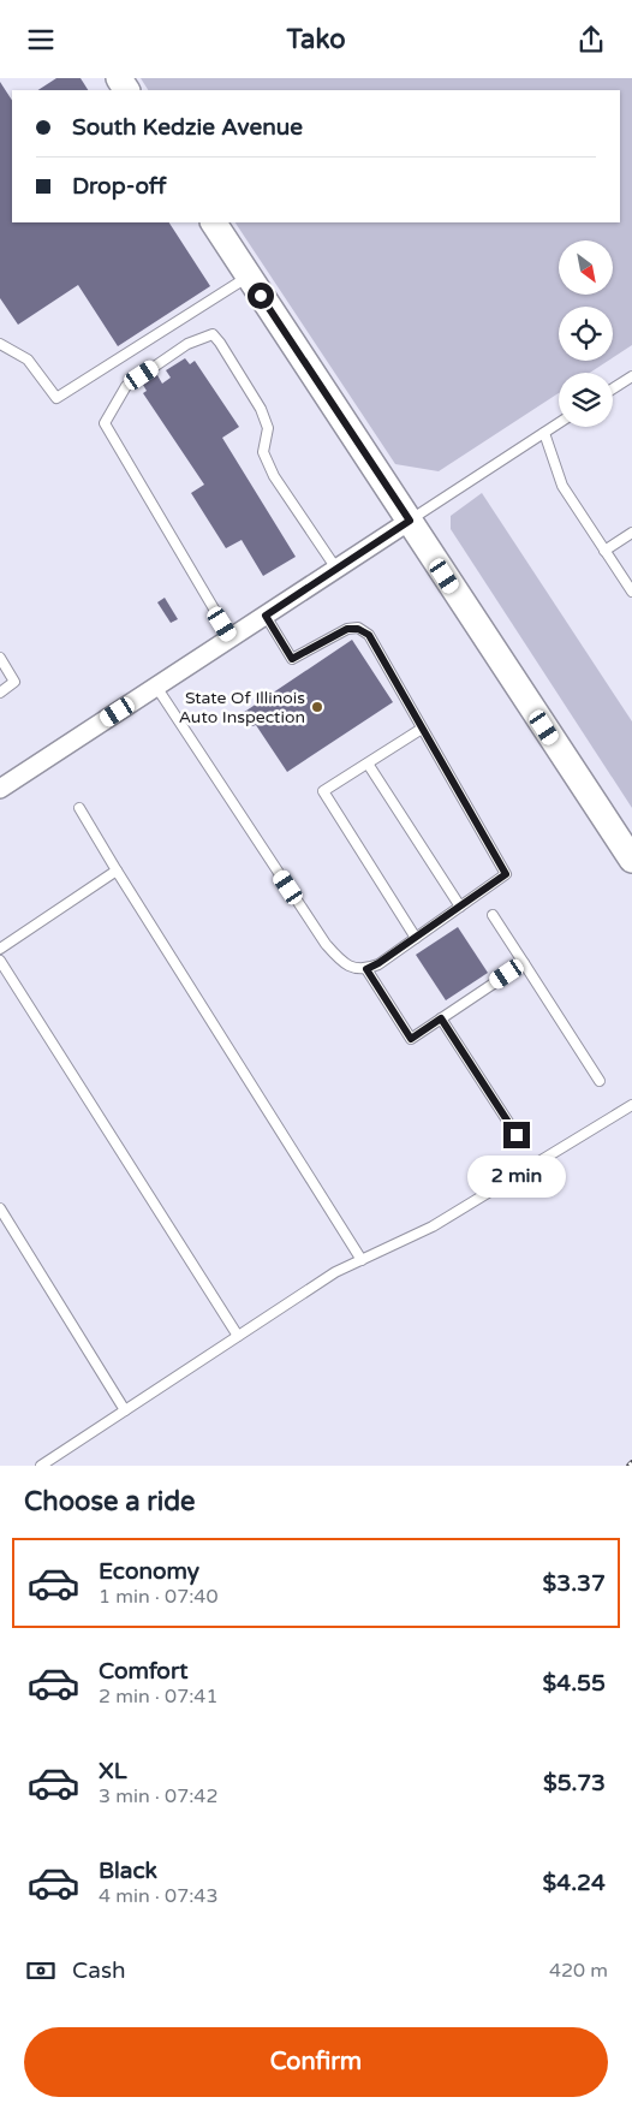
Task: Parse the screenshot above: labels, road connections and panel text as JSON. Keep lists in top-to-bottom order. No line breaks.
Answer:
{"places":["State Of Illinois Auto Inspection"],"north":"bottom right","page":{"header":"Tako","banner":["South Kedzie Avenue","Drop-off"],"bubble":"2 min","heading":"Choose a ride","list":[{"name":"Economy","note":"1 min · 07:40","value":"$3.37"},{"name":"Comfort","note":"2 min · 07:41","value":"$4.55"},{"name":"XL","note":"3 min · 07:42","value":"$5.73"},{"name":"Black","note":"4 min · 07:43","value":"$4.24"}],"pay":["Cash","420 m"],"buttons":"Confirm"}}
